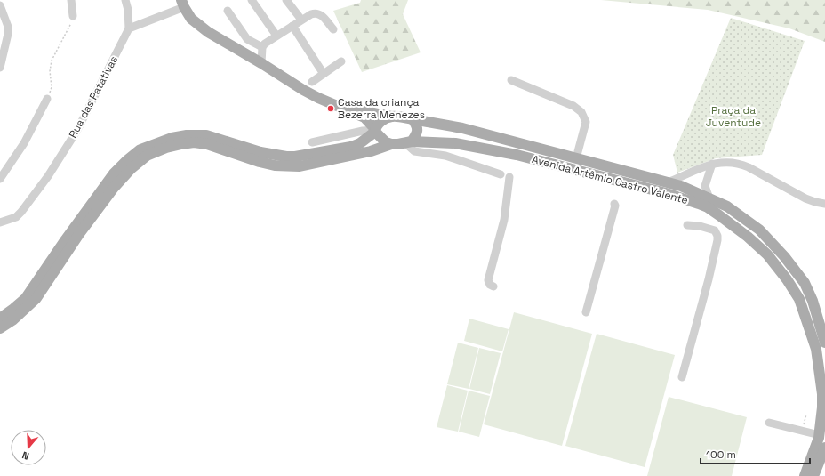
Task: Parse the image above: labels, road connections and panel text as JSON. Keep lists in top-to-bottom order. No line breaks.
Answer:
{"streets":{"main road":["Avenida Artêmio Castro Valente"],"street":["Rua das Patativas"]},"parks":["Praça da Juventude"],"places":["Casa da criança Bezerra Menezes"],"scale_bar":"100 m","north":"bottom"}
